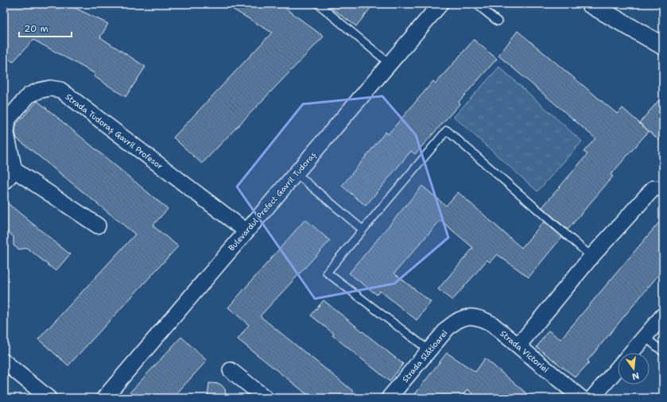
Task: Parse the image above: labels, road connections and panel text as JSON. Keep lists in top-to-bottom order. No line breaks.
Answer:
{"streets":{"street":["Strada Tudoraș Gavril Profesor","Bulevardul Prefect Gavril Tudoraș","Strada Victoriei","Strada Slătioarei"]},"crossings":[["Strada Tudoraș Gavril Profesor","Bulevardul Prefect Gavril Tudoraș"],["Strada Victoriei","Strada Slătioarei"]],"scale_bar":"20 m","north":"bottom"}
